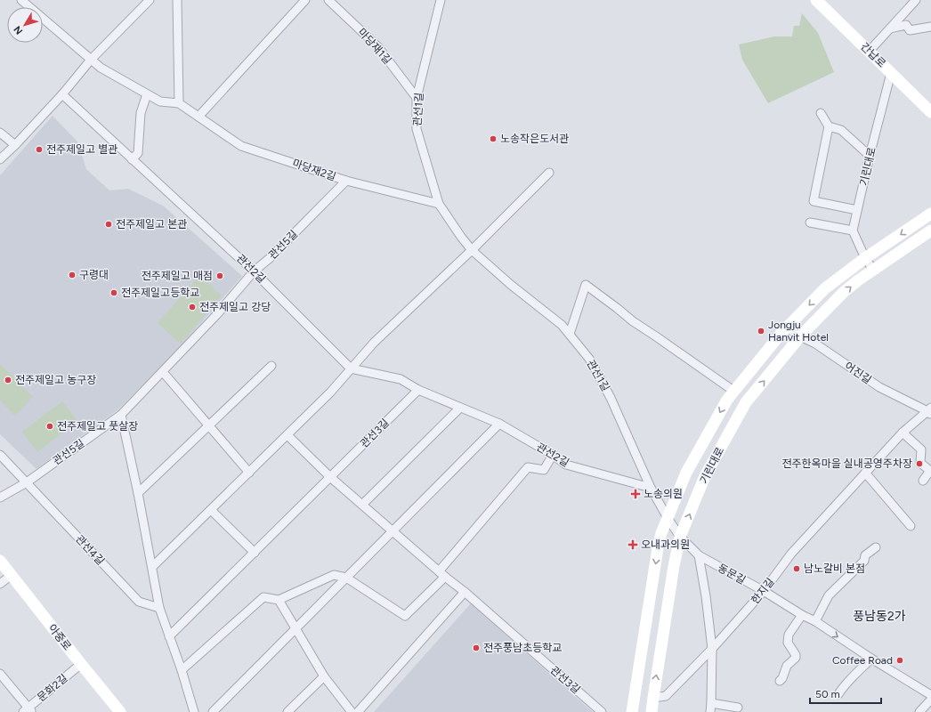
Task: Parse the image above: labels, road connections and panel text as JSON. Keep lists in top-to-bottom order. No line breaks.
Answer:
{"streets":{"street":["마당재1길","간납로","관선1길","기린대로","마당재2길","관선5길","관선2길","어진길","관선3길","관선4길","동문길","한지길","아중로","문화2길"]},"crossings":[["마당재1길","관선1길"],["간납로","기린대로"],["관선1길","기린대로"],["관선1길","마당재2길"],["관선1길","관선2길"],["관선1길","동문길"],["기린대로","어진길"],["기린대로","동문길"],["기린대로","한지길"],["마당재2길","관선5길"],["관선5길","관선2길"],["관선5길","관선4길"],["관선2길","관선3길"],["어진길","한지길"],["동문길","한지길"],["아중로","문화2길"]],"districts":["풍남동2가"],"places":{"other":["노송작은도서관","전주제일고 별관","전주제일고 본관","구령대","전주제일고 매점","전주제일고등학교","전주제일고 강당","Jongju Hanvit Hotel","전주제일고 농구장","전주제일고 풋살장","전주한옥마을 실내공영주차장","남노갈비 본점","전주풍남초등학교","Coffee Road"],"health":["노송의원","오내과의원"]},"scale_bar":"50 m","north":"bottom left"}
